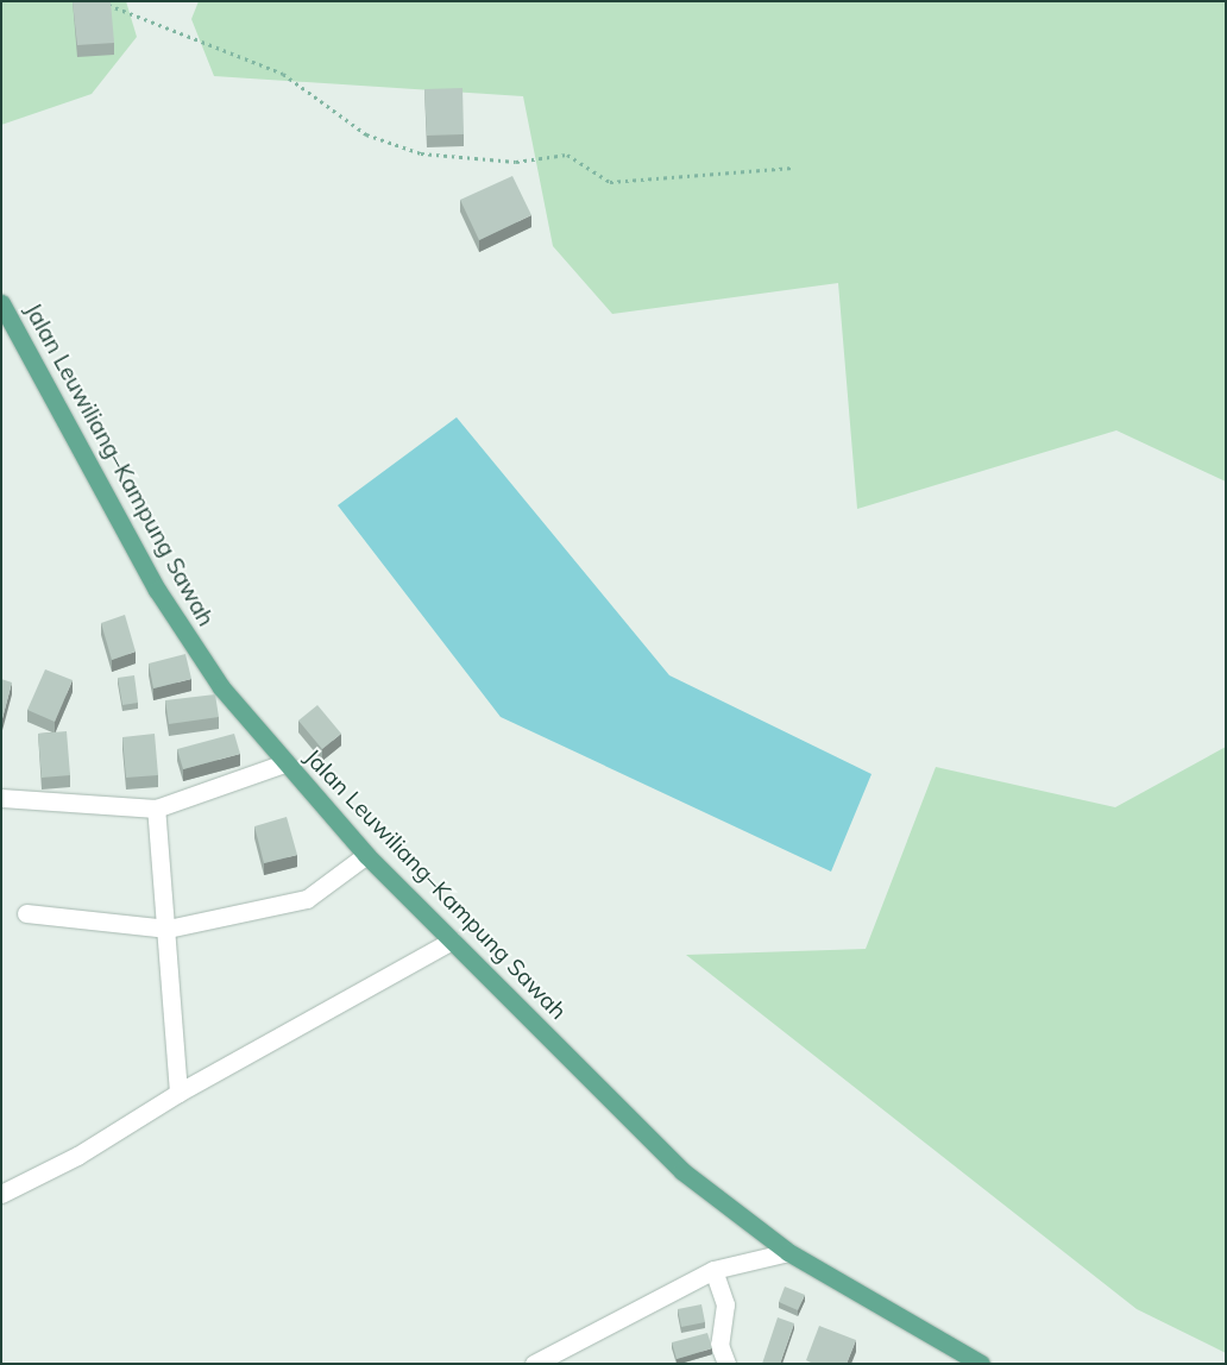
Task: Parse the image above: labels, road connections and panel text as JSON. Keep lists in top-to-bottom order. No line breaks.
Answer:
{"streets":{"main road":["Jalan Leuwiliang–Kampung Sawah"]}}
